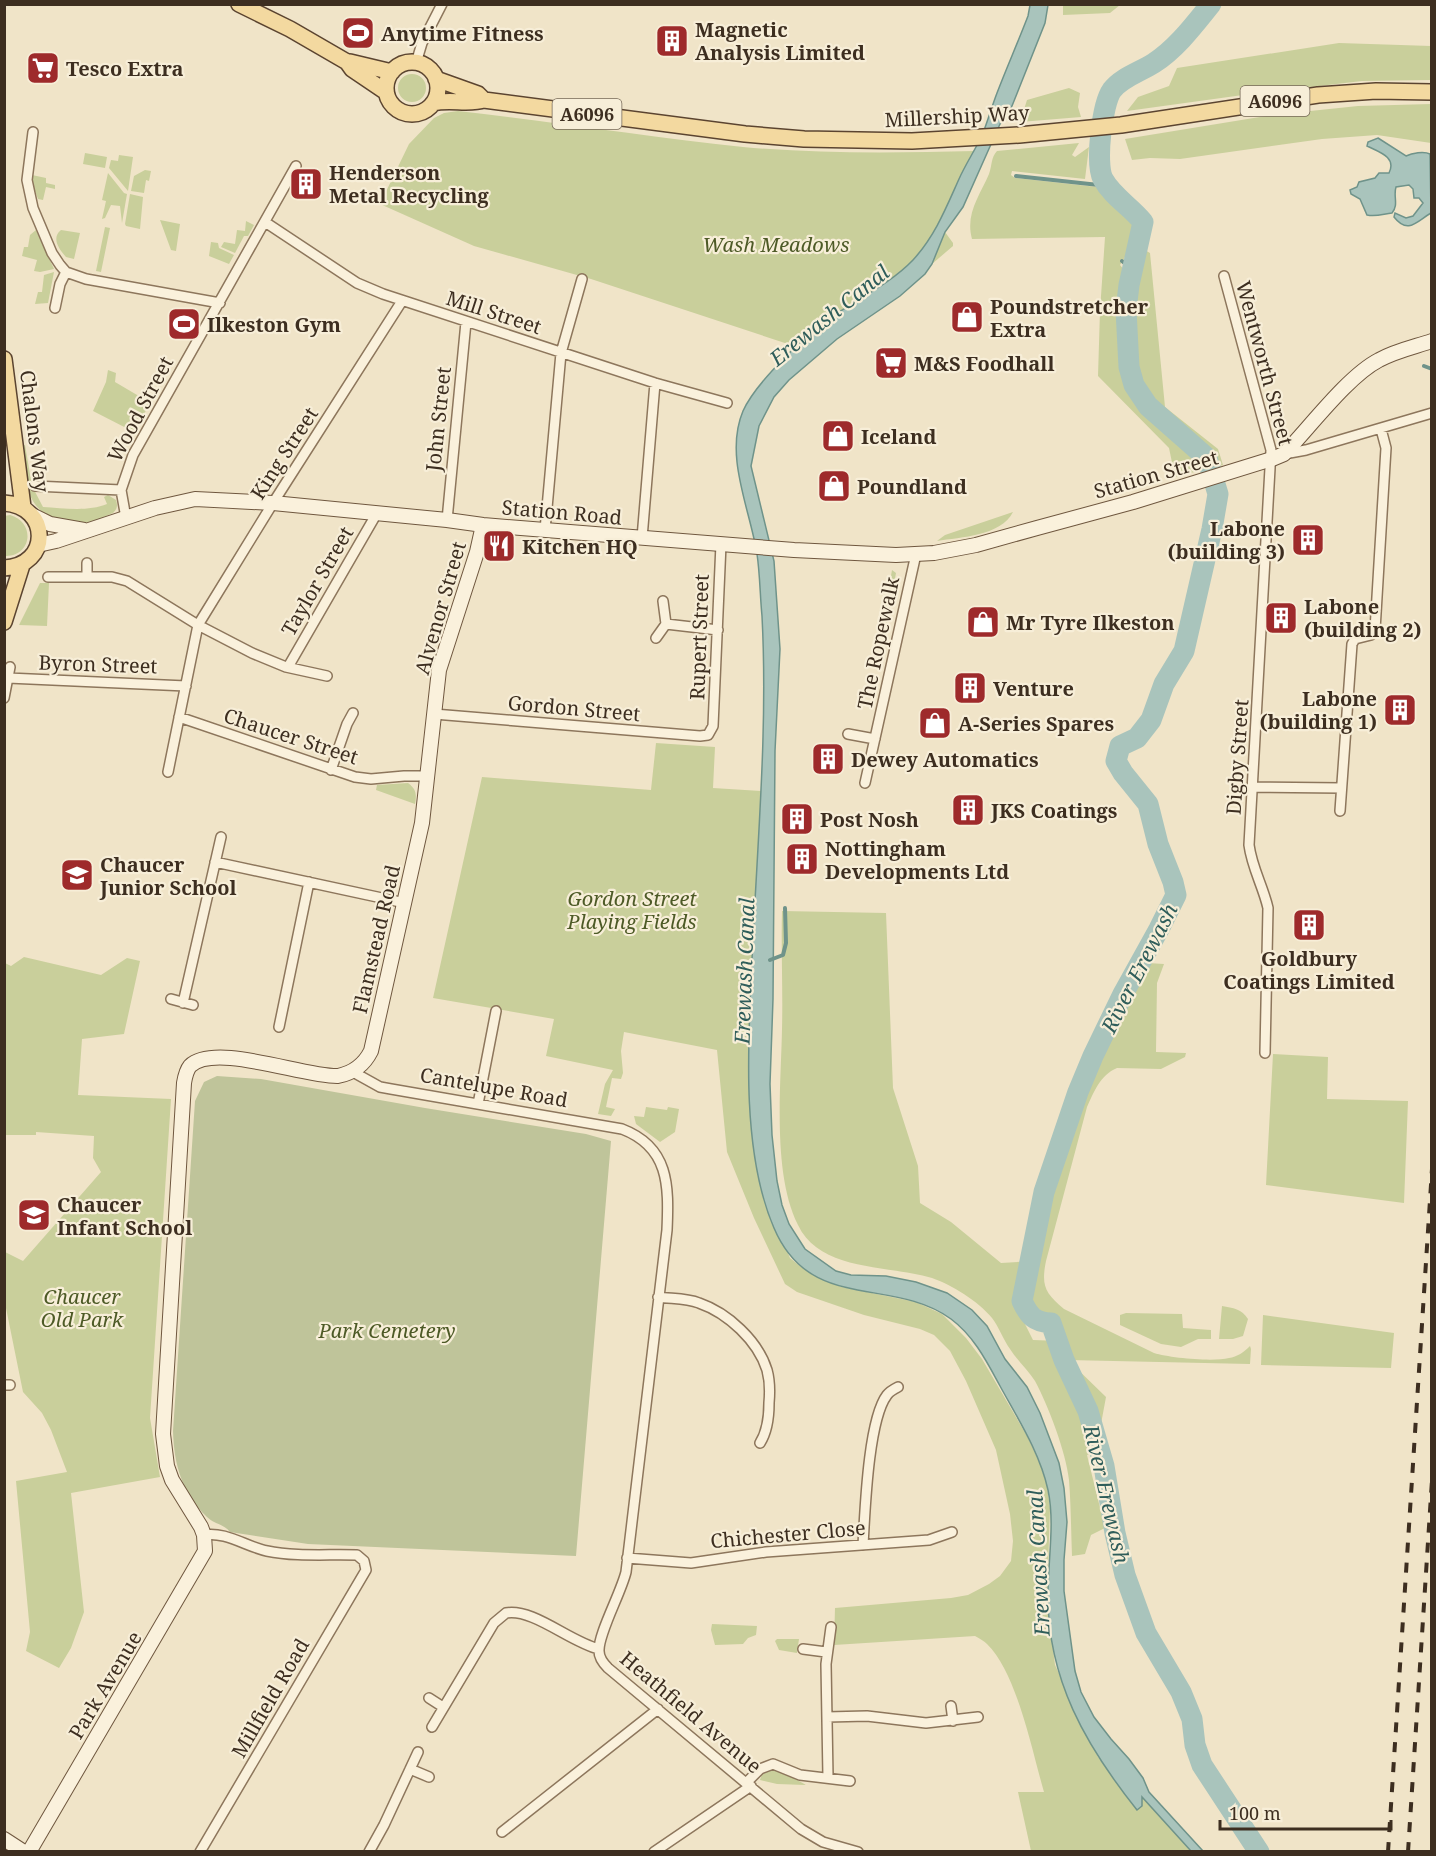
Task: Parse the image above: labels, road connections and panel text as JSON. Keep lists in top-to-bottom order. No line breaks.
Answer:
{"streets":{"main road":["A6096","Millership Way","Chalons Way"],"street":["Mill Street","Wentworth Street","Wood Street","John Street","King Street","Station Street","Station Road","Taylor Street","Alvenor Street","Rupert Street","The Ropewalk","Byron Street","Gordon Street","Chaucer Street","Digby Street","Flamstead Road","Cantelupe Road","Chichester Close","Park Avenue","Millfield Road","Heathfield Avenue"]},"crossings":[["A6096","Millership Way"],["Mill Street","Wood Street"],["Mill Street","John Street"],["Mill Street","King Street"],["Wentworth Street","Station Street"],["Wentworth Street","Digby Street"],["Wood Street","Station Road"],["John Street","Station Road"],["Chalons Way","Station Road"],["King Street","Station Road"],["Station Street","Station Road"],["Station Street","Digby Street"],["Station Road","Taylor Street"],["Station Road","Alvenor Street"],["Station Road","Rupert Street"],["Station Road","The Ropewalk"],["Alvenor Street","Gordon Street"],["Alvenor Street","Chaucer Street"],["Alvenor Street","Flamstead Road"],["Rupert Street","Gordon Street"],["Flamstead Road","Cantelupe Road"],["Cantelupe Road","Chichester Close"],["Cantelupe Road","Heathfield Avenue"],["Park Avenue","Millfield Road"]],"water":["Erewash Canal","River Erewash"],"parks":["Wash Meadows","Gordon Street Playing Fields","Chaucer Old Park","Park Cemetery"],"places":{"sports":["Anytime Fitness","Ilkeston Gym"],"building":["Magnetic Analysis Limited","Henderson Metal Recycling","Labone (building 3)","Labone (building 2)","Venture","Labone (building 1)","Dewey Automatics","JKS Coatings","Post Nosh","Nottingham Developments Ltd","Goldbury Coatings Limited"],"supermarket":["Tesco Extra","M&S Foodhall"],"shop":["Poundstretcher Extra","Iceland","Poundland","Mr Tyre Ilkeston","A-Series Spares"],"restaurant":["Kitchen HQ"],"school or university":["Chaucer Junior School","Chaucer Infant School"]},"scale_bar":"100 m"}
